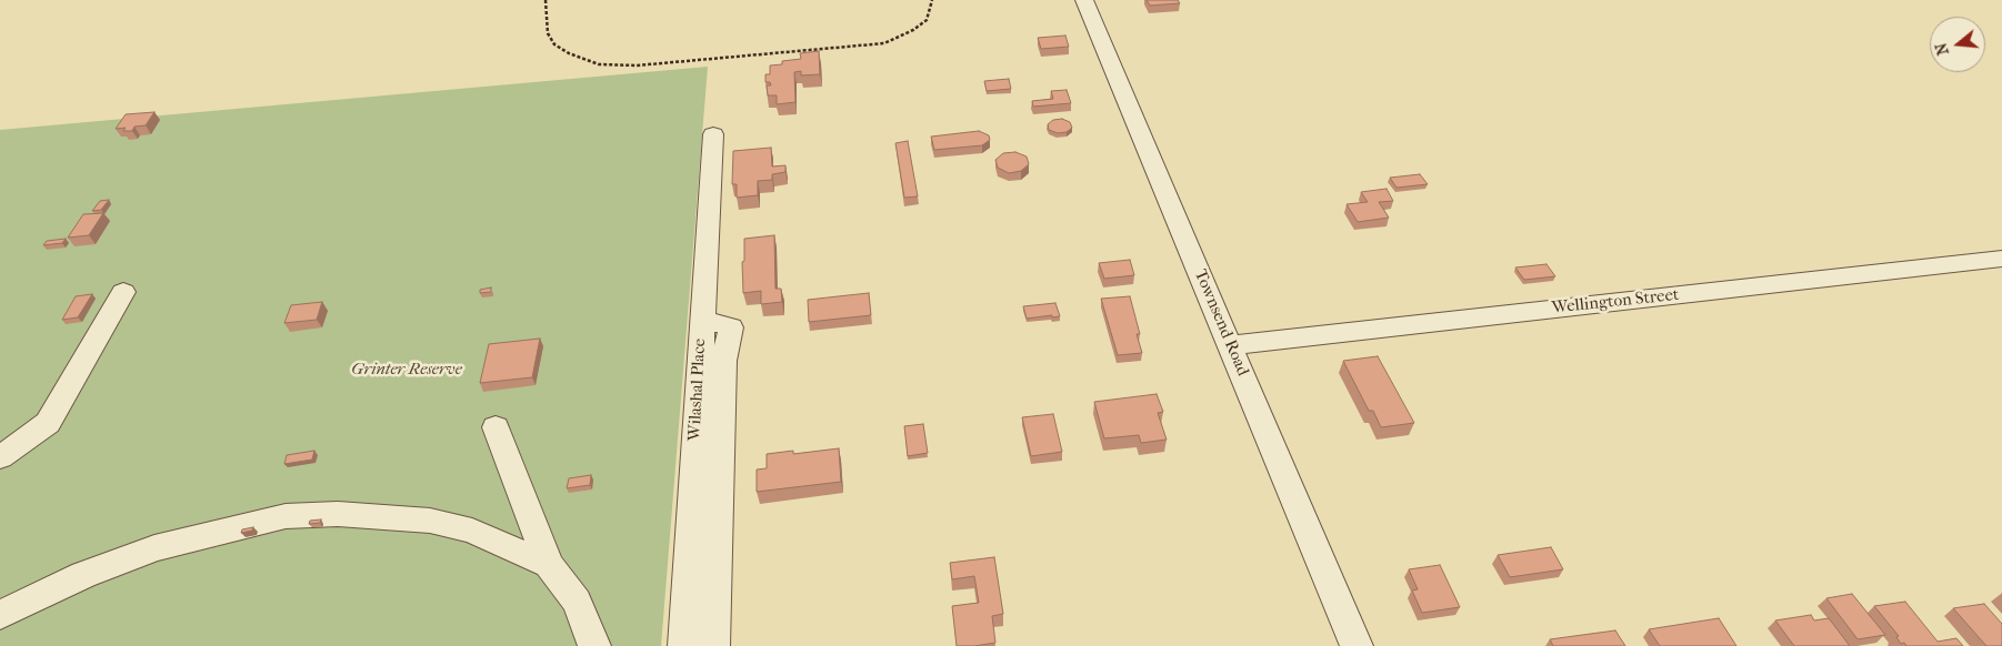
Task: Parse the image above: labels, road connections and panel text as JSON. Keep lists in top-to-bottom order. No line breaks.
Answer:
{"streets":{"street":["Wellington Street","Townsend Road","Wilashal Place"]},"crossings":[["Wellington Street","Townsend Road"]],"parks":["Grinter Reserve"],"north":"left"}
